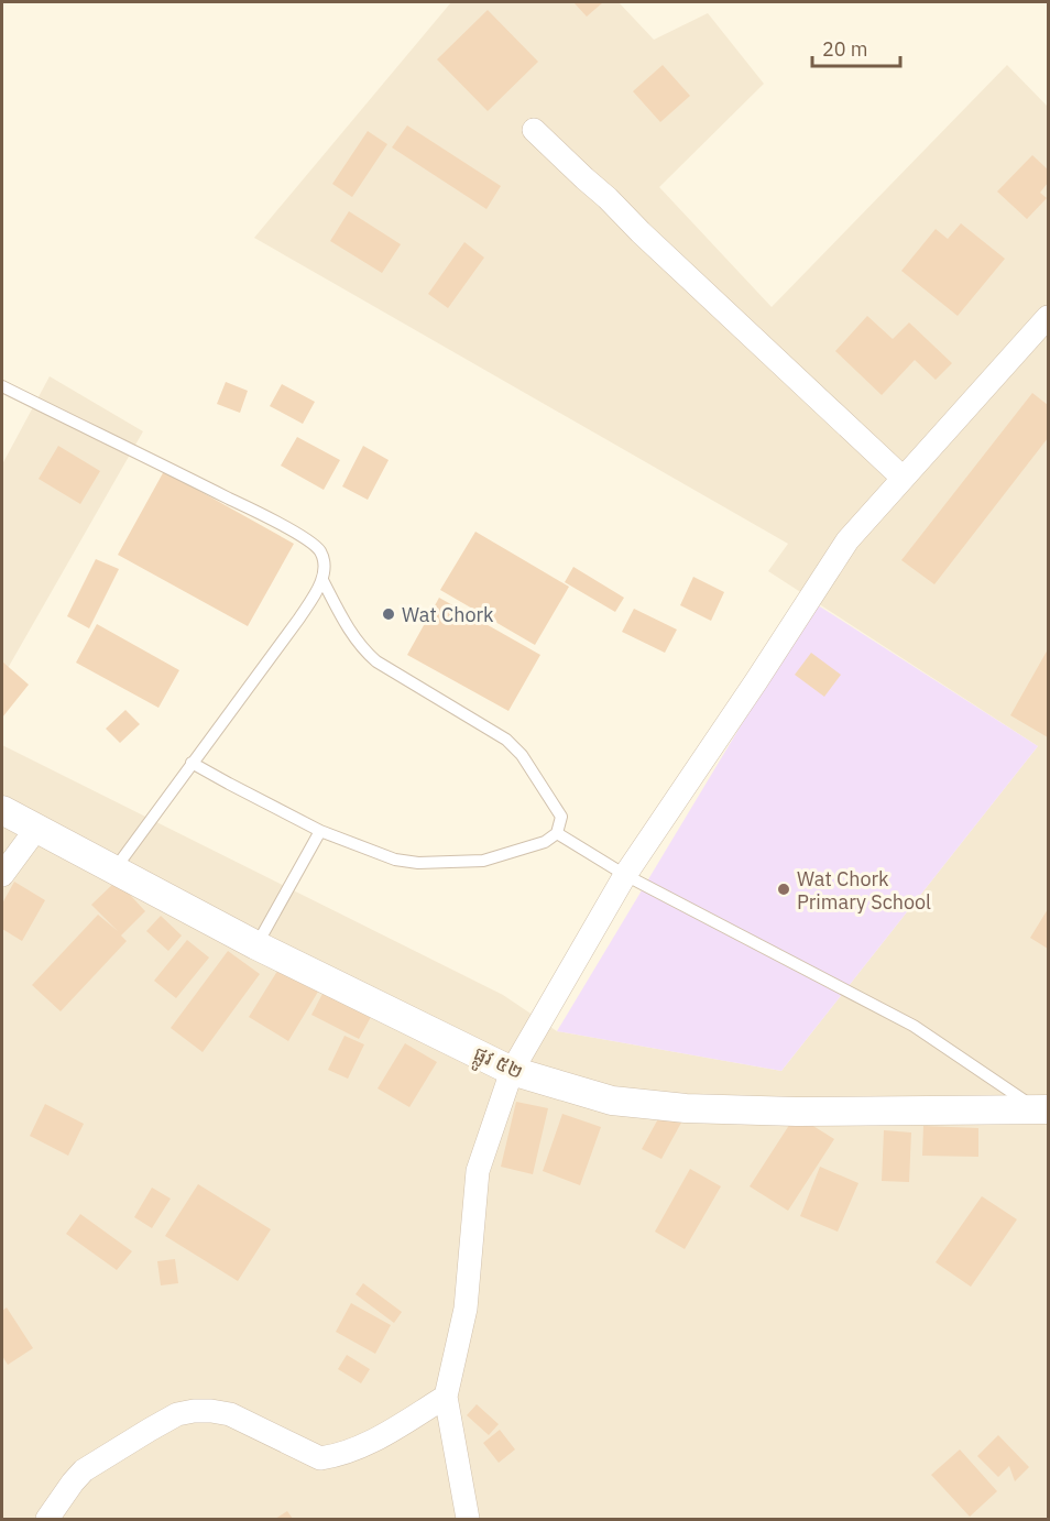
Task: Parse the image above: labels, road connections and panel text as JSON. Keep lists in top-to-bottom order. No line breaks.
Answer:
{"streets":{"street":["ផ្លូវ ៥២"]},"places":["Wat Chork","Wat Chork Primary School"],"scale_bar":"20 m"}
